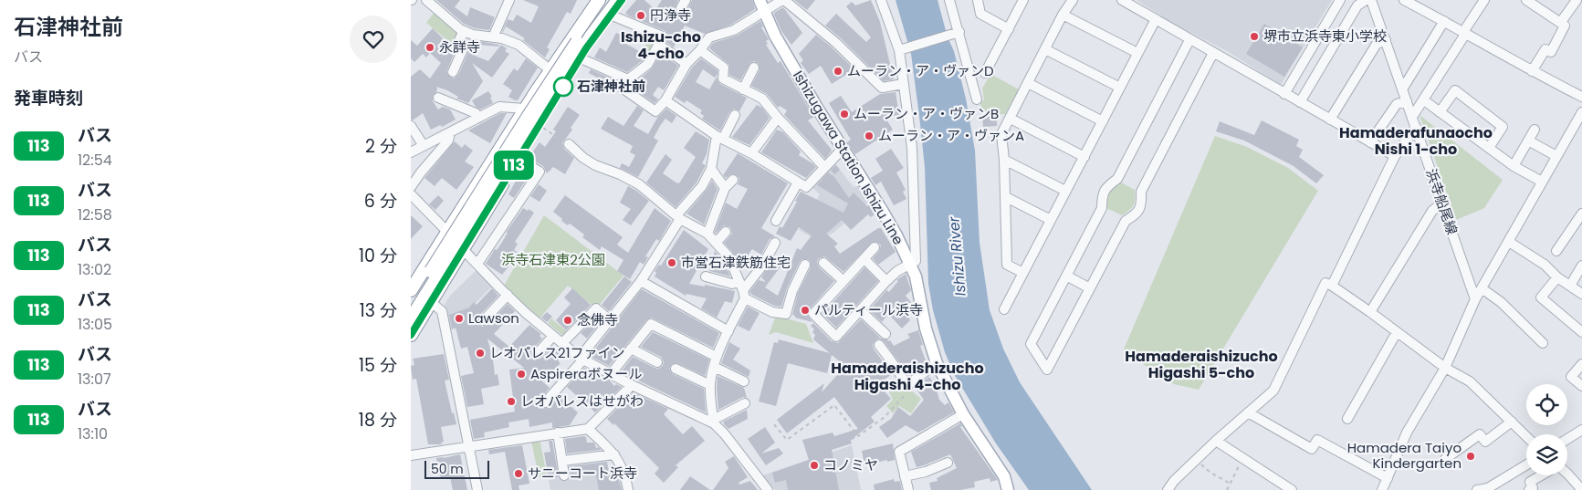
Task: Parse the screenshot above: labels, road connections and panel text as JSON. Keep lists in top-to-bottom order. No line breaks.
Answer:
{"streets":{"main road":["Ishizugawa Station Ishizu Line"],"street":["浜寺船尾線"]},"districts":["Ishizu-cho 4-cho","Hamaderafunaocho Nishi 1-cho","Hamaderaishizucho Higashi 5-cho","Hamaderaishizucho Higashi 4-cho"],"water":["Ishizu River"],"parks":["浜寺石津東2公園"],"places":["円浄寺","堺市立浜寺東小学校","永詳寺","ムーラン・ア・ヴァンD","石津神社前","ムーラン・ア・ヴァンB","ムーラン・ア・ヴァンA","市営石津鉄筋住宅","パルティール浜寺","Lawson","念佛寺","レオパレス21ファイン","Aspireraボヌール","レオパレスはせがわ","Hamadera Taiyo Kindergarten","コノミヤ","サニーコート浜寺"],"lines":["bus line 113"],"scale_bar":"50 m","page":{"heading":[["石津神社前","バス"],"発車時刻"],"on_map":"113","list":[{"mark":"113","name":"バス","note":"12:54","value":"2 分"},{"mark":"113","name":"バス","note":"12:58","value":"6 分"},{"mark":"113","name":"バス","note":"13:02","value":"10 分"},{"mark":"113","name":"バス","note":"13:05","value":"13 分"},{"mark":"113","name":"バス","note":"13:07","value":"15 分"},{"mark":"113","name":"バス","note":"13:10","value":"18 分"}],"scale":"50 m"}}
